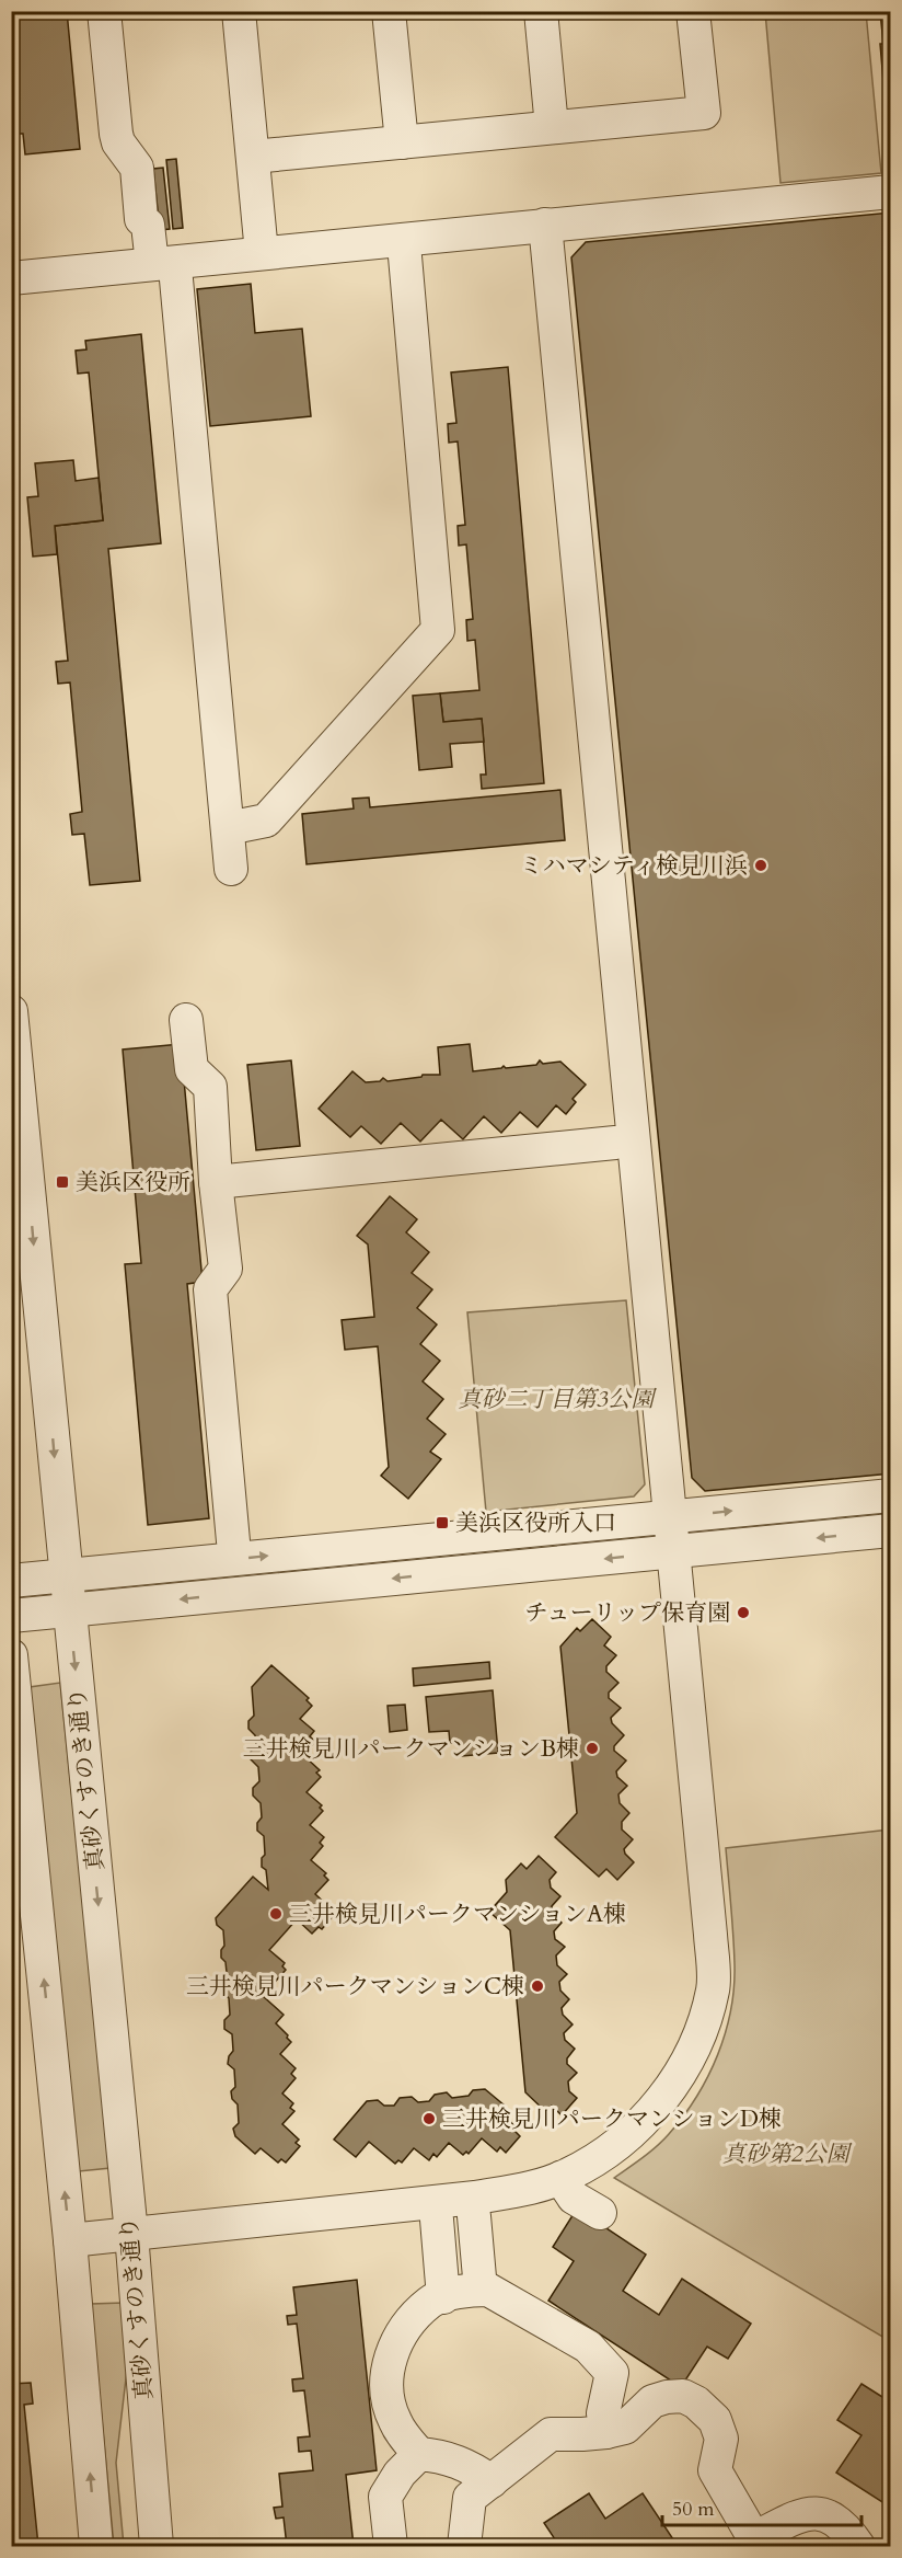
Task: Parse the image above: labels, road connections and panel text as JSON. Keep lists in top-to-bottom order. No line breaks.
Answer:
{"streets":{"street":["真砂くすのき通り"]},"parks":["真砂二丁目第3公園","真砂第2公園"],"places":{"other":["ミハマシティ検見川浜","チューリップ保育園","三井検見川パークマンションB棟","三井検見川パークマンションA棟","三井検見川パークマンションC棟","三井検見川パークマンションD棟"],"transit":["美浜区役所","美浜区役所入口"]},"scale_bar":"50 m"}
